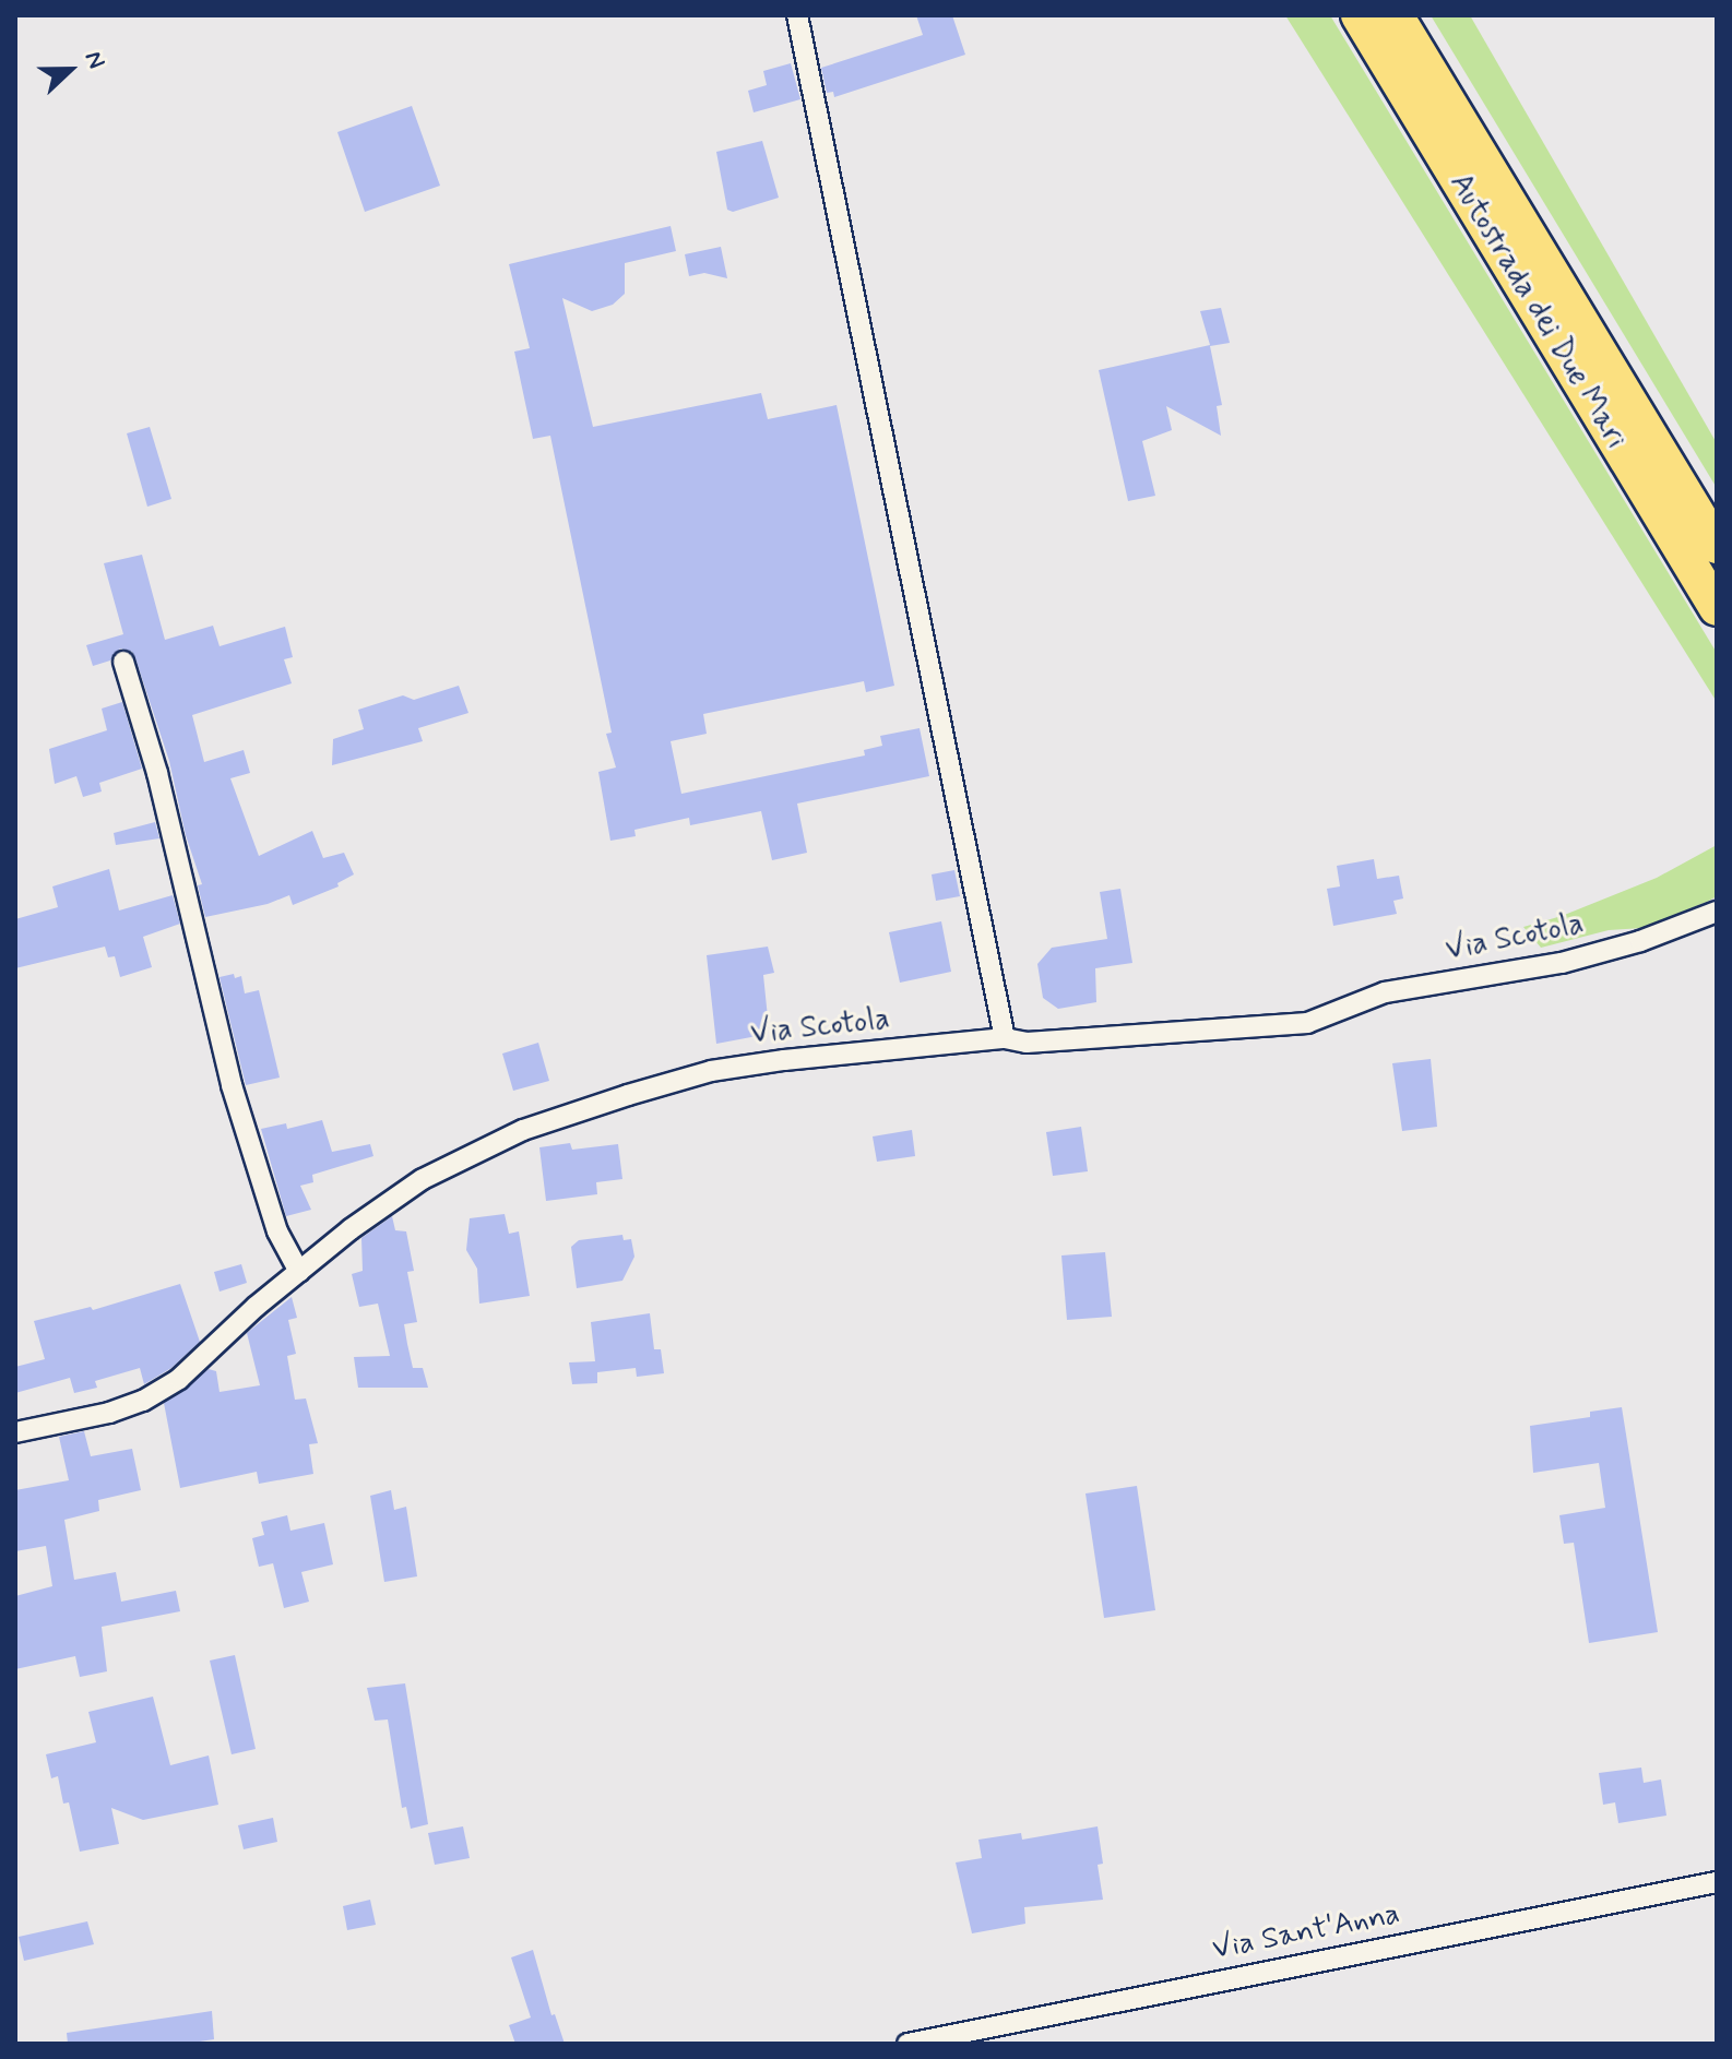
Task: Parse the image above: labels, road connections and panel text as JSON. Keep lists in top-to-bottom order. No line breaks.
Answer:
{"streets":{"highway":["Autostrada dei Due Mari"],"street":["Via Scotola","Via Sant'Anna"]},"north":"right"}
